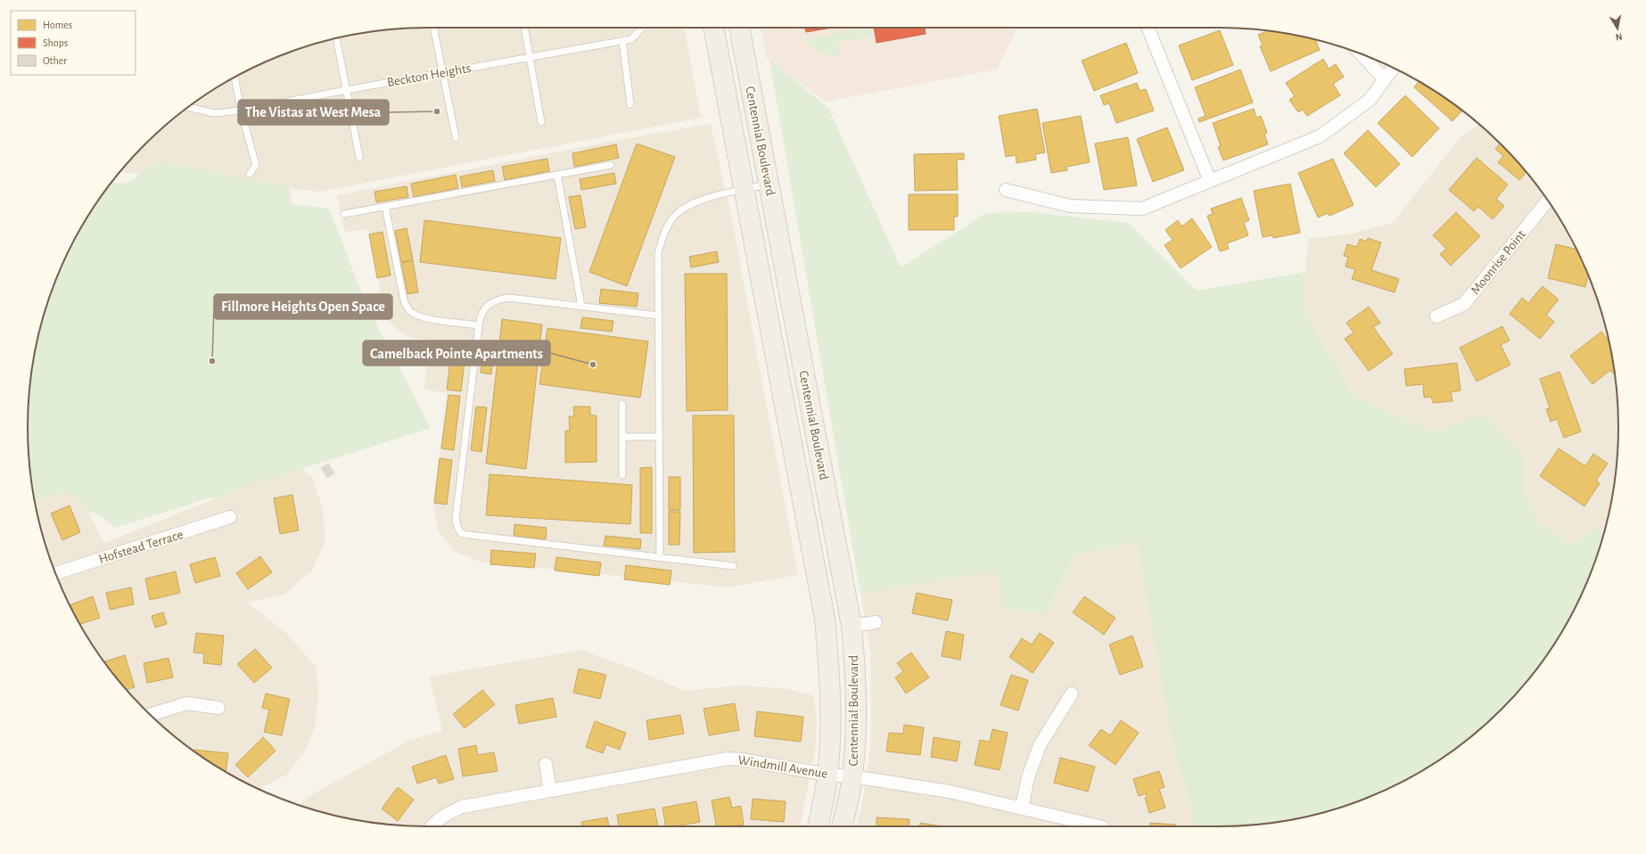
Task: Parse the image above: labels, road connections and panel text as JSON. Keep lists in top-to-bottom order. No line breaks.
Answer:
{"streets":{"main road":["Centennial Boulevard"],"street":["Moonrise Point","Hofstead Terrace","Windmill Avenue"],"lane":["Beckton Heights"]},"crossings":[["Centennial Boulevard","Windmill Avenue"]],"places":["The Vistas at West Mesa","Fillmore Heights Open Space","Camelback Pointe Apartments"],"legend":["Homes","Shops","Other"],"north":"bottom"}
